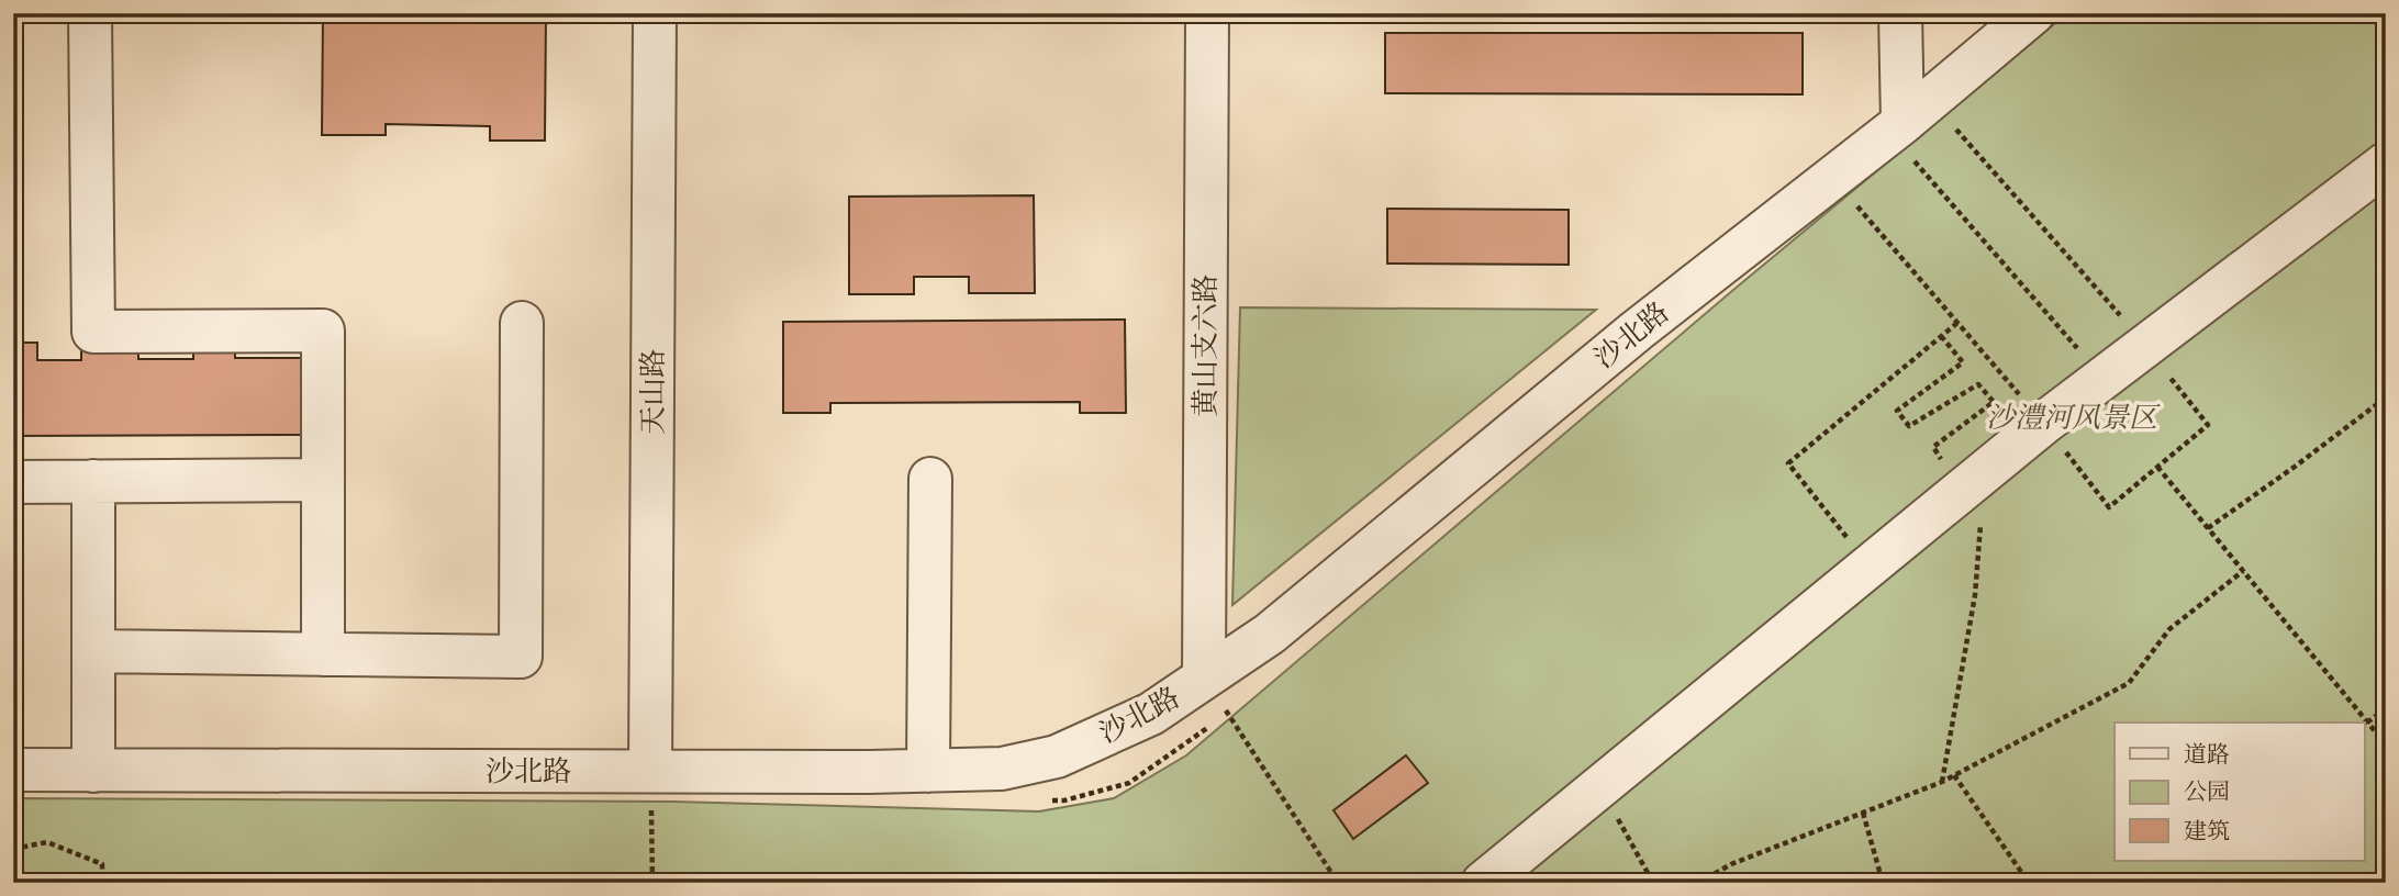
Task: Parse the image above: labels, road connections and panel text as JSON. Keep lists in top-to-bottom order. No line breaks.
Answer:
{"streets":{"street":["沙北路","黄山支六路","天山路"]},"crossings":[["沙北路","黄山支六路"],["沙北路","天山路"]],"parks":["沙澧河风景区"],"legend":["道路","公园","建筑"]}
